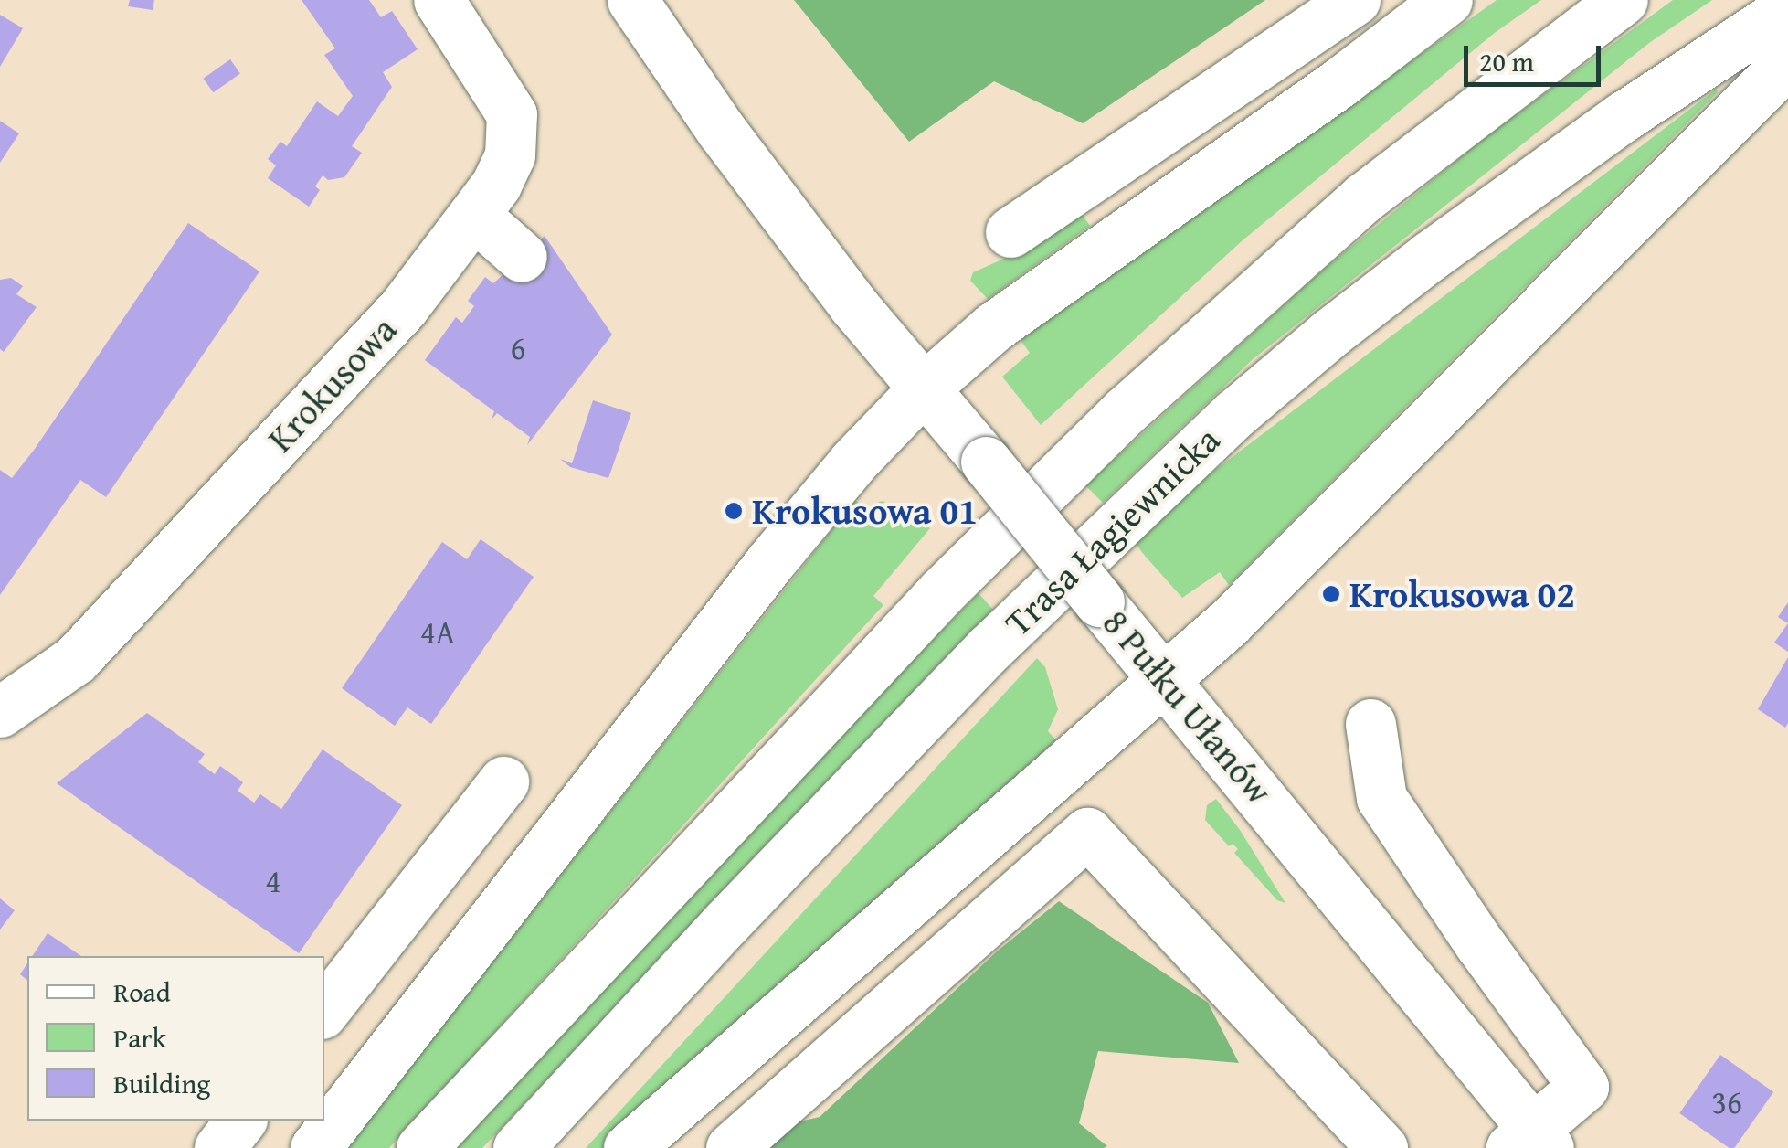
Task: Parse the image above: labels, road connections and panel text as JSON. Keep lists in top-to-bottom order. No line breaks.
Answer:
{"streets":{"main road":["Krokusowa","Trasa Łagiewnicka","8 Pułku Ułanów"]},"places":["Krokusowa 01","Krokusowa 02"],"house_numbers":["6","4A","4","36"],"legend":["Road","Park","Building"],"scale_bar":"20 m"}
